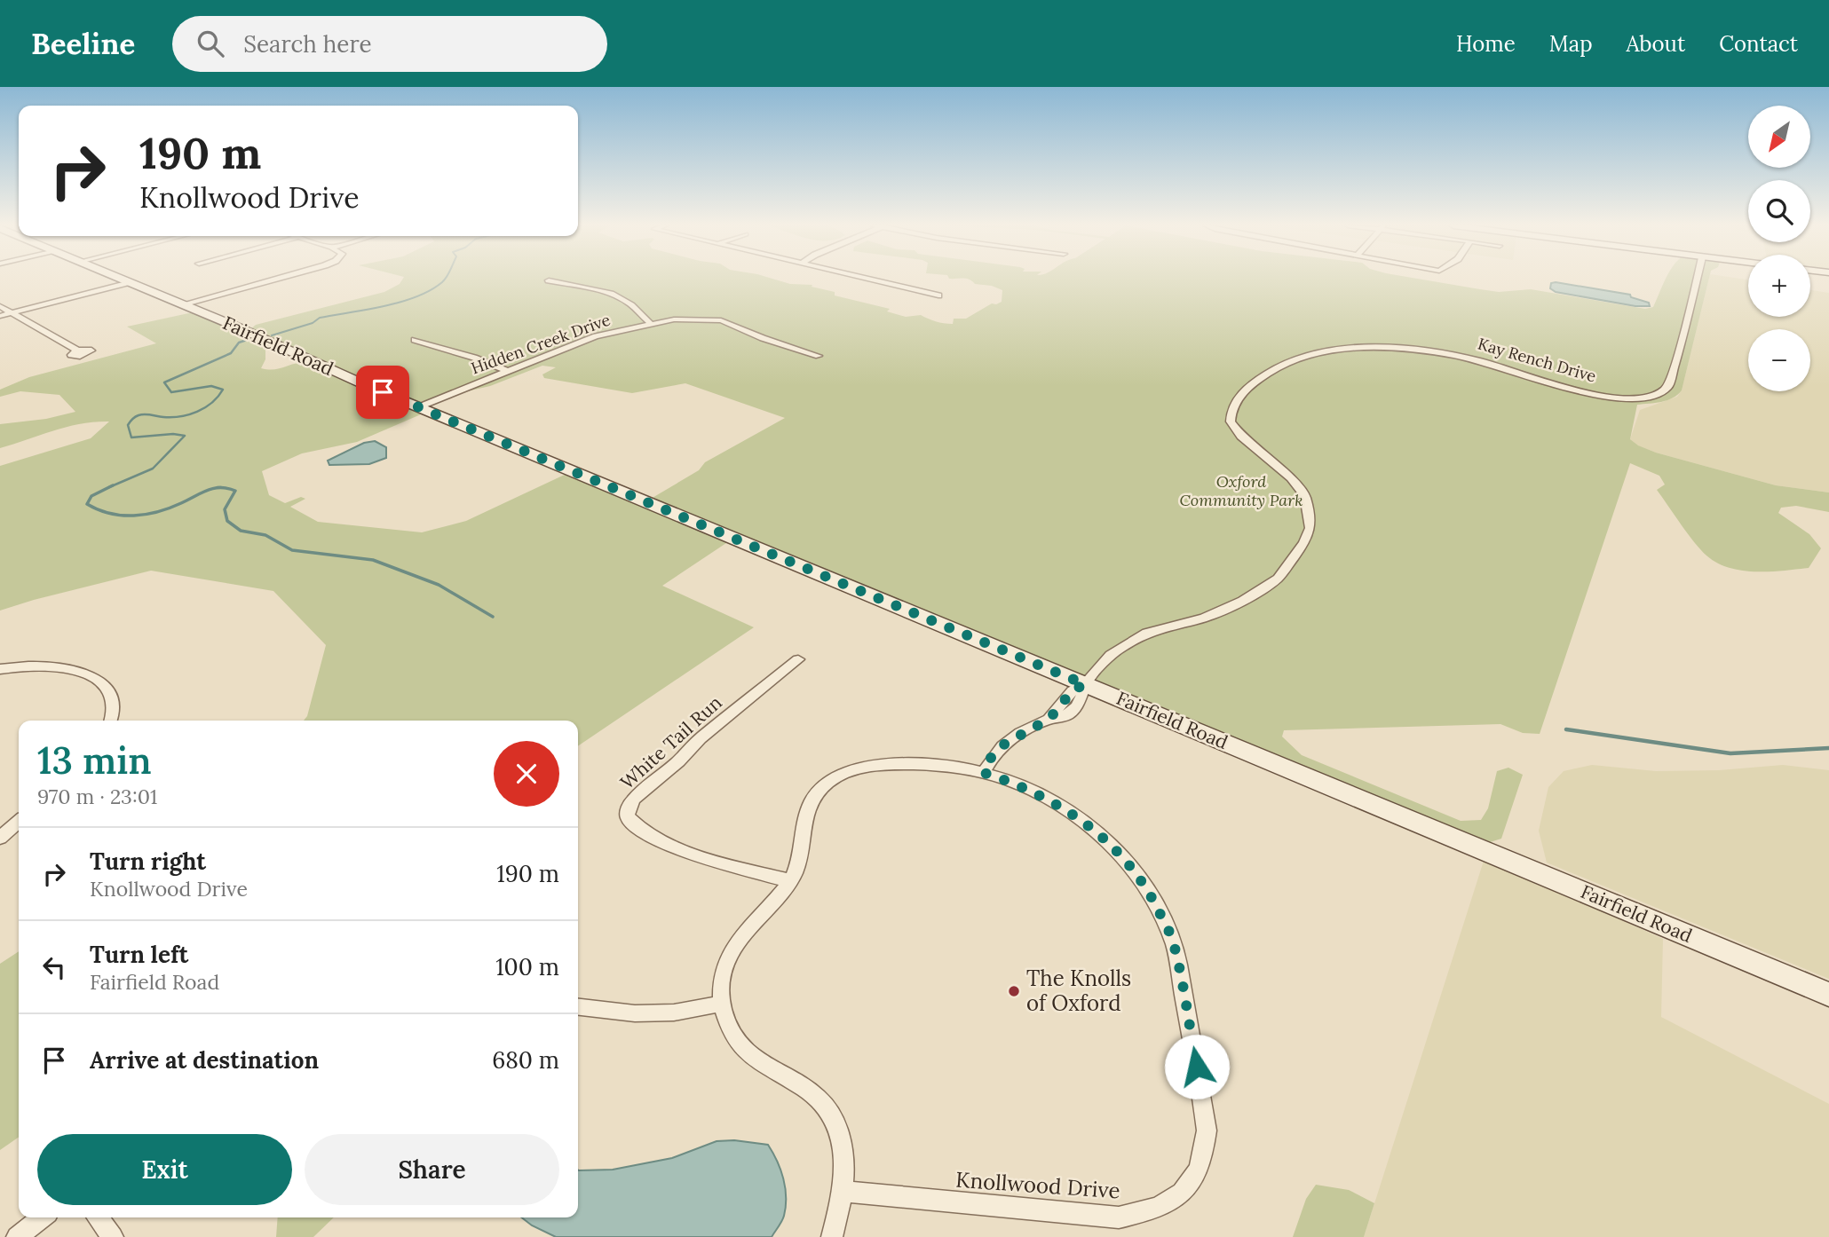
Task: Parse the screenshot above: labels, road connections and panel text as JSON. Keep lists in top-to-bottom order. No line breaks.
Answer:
{"streets":{"street":["Hidden Creek Drive","Fairfield Road","Kay Rench Drive","White Tail Run","Knollwood Drive"]},"crossings":[["Hidden Creek Drive","Fairfield Road"],["Fairfield Road","Kay Rench Drive"],["White Tail Run","Knollwood Drive"]],"parks":["Oxford Community Park"],"places":["The Knolls of Oxford"],"north":"bottom left","page":{"header":"Beeline","search":"Search here","nav":["Home","Map","About","Contact"],"map_buttons":["+","−"],"turn":["190 m","Knollwood Drive"],"heading":["13 min","970 m · 23:01"],"list":[{"name":"Turn right","note":"Knollwood Drive","value":"190 m"},{"name":"Turn left","note":"Fairfield Road","value":"100 m"},{"name":"Arrive at destination","value":"680 m"}],"buttons":["Exit","Share"]}}
